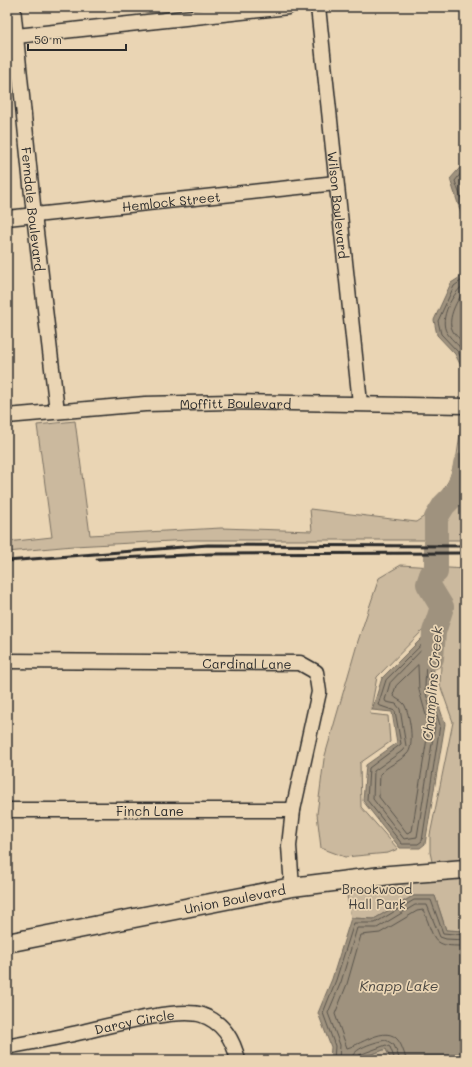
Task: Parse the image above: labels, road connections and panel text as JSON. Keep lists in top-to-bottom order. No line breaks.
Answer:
{"streets":{"main road":["Union Boulevard"],"street":["Hemlock Street","Wilson Boulevard","Ferndale Boulevard","Moffitt Boulevard","Cardinal Lane","Finch Lane","Darcy Circle"]},"crossings":[["Hemlock Street","Wilson Boulevard"],["Hemlock Street","Ferndale Boulevard"],["Wilson Boulevard","Moffitt Boulevard"],["Ferndale Boulevard","Moffitt Boulevard"],["Cardinal Lane","Finch Lane"],["Cardinal Lane","Union Boulevard"]],"water":["Champlins Creek","Knapp Lake"],"parks":["Brookwood Hall Park"],"scale_bar":"50 m"}
